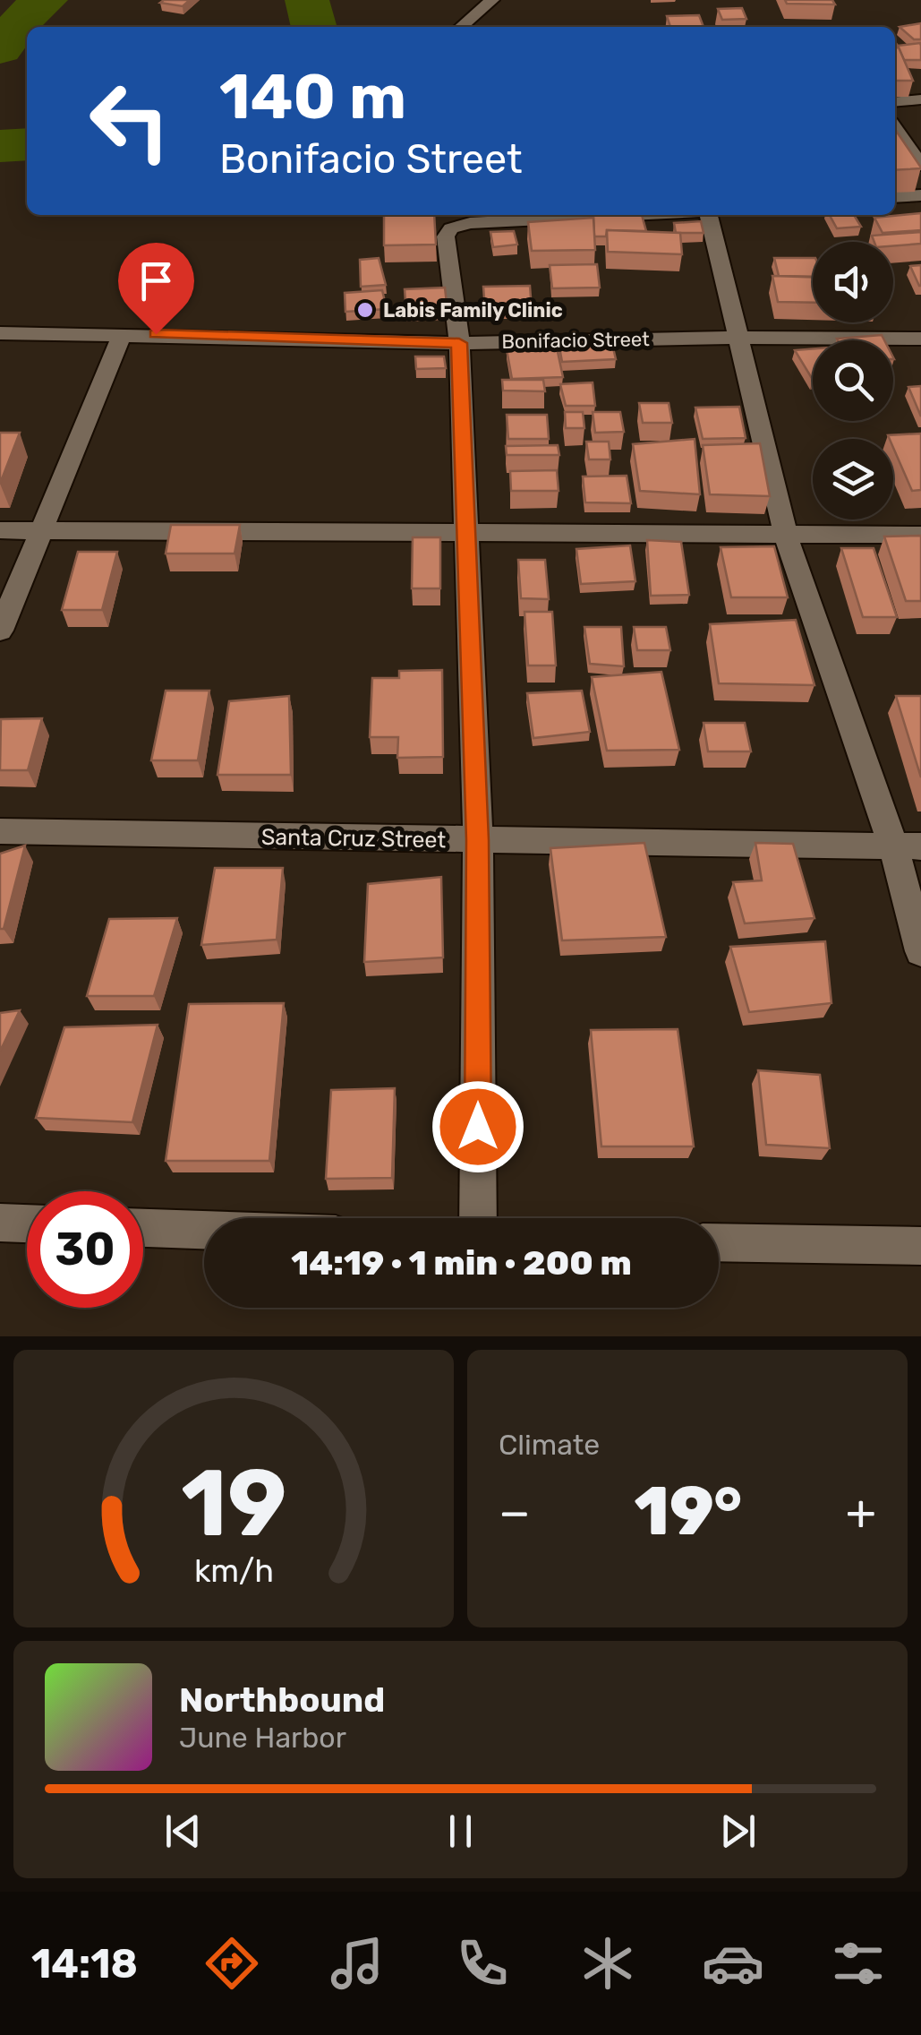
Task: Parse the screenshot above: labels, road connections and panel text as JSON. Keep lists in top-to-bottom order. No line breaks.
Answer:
{"streets":{"street":["Bonifacio Street","Santa Cruz Street"]},"places":["Labis Family Clinic"],"page":{"turn":["140 m","Bonifacio Street"],"limit":"30","trip":"14:19 · 1 min · 200 m","tile":"Climate","heat":["−","19°","+"],"song":["Northbound","June Harbor"],"tabs":"14:18","gauge":["19","km/h"]}}
